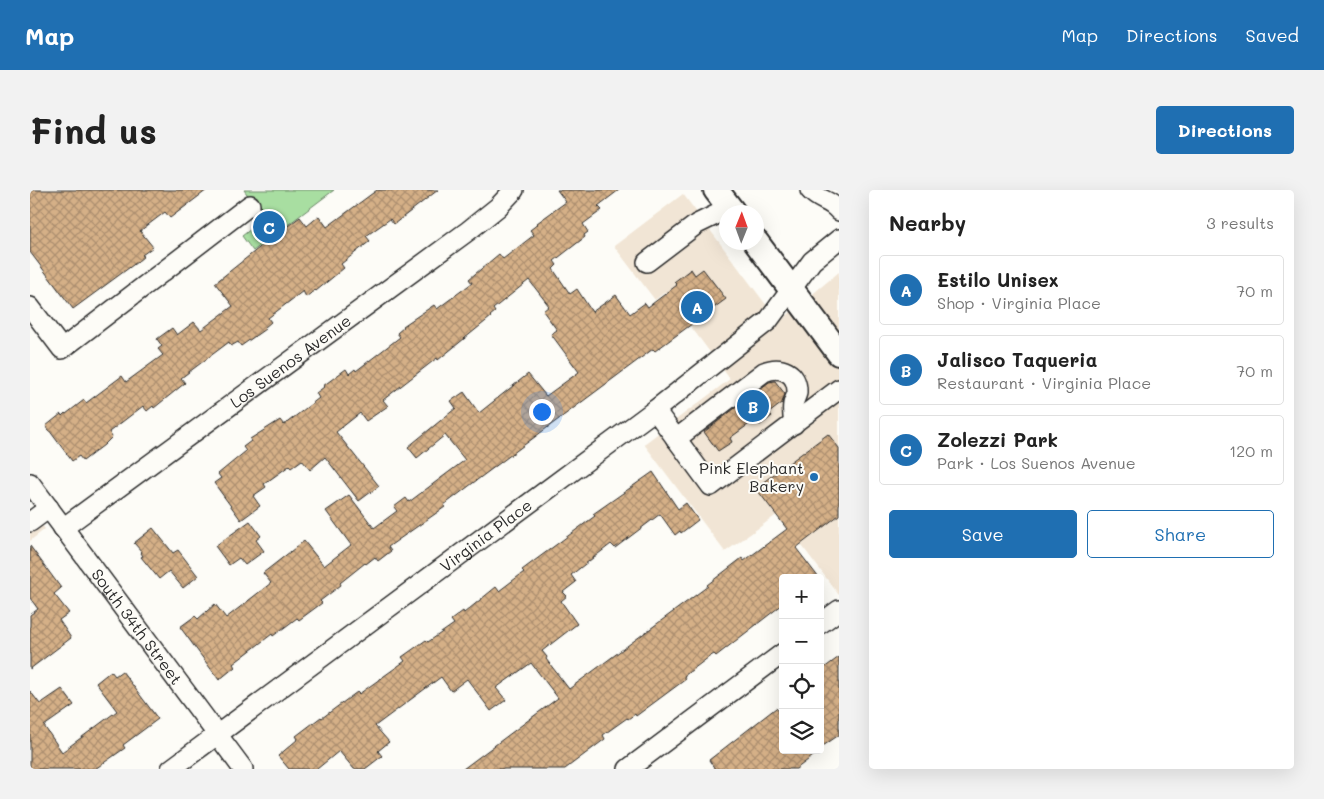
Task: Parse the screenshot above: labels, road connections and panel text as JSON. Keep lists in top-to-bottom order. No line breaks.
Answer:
{"streets":{"street":["Los Suenos Avenue","Virginia Place","South 34th Street"]},"crossings":[["Los Suenos Avenue","South 34th Street"],["Virginia Place","South 34th Street"]],"places":["Pink Elephant Bakery"],"north":"top","page":{"header":"Map","nav":["Map","Directions","Saved"],"buttons":["Directions",["Save","Share"]],"title":"Find us","heading":["Nearby","3 results"],"pins":["C","A","B"],"list":[{"mark":"A","name":"Estilo Unisex","note":"Shop · Virginia Place","value":"70 m"},{"mark":"B","name":"Jalisco Taqueria","note":"Restaurant · Virginia Place","value":"70 m"},{"mark":"C","name":"Zolezzi Park","note":"Park · Los Suenos Avenue","value":"120 m"}],"map_buttons":["+","−"]}}
